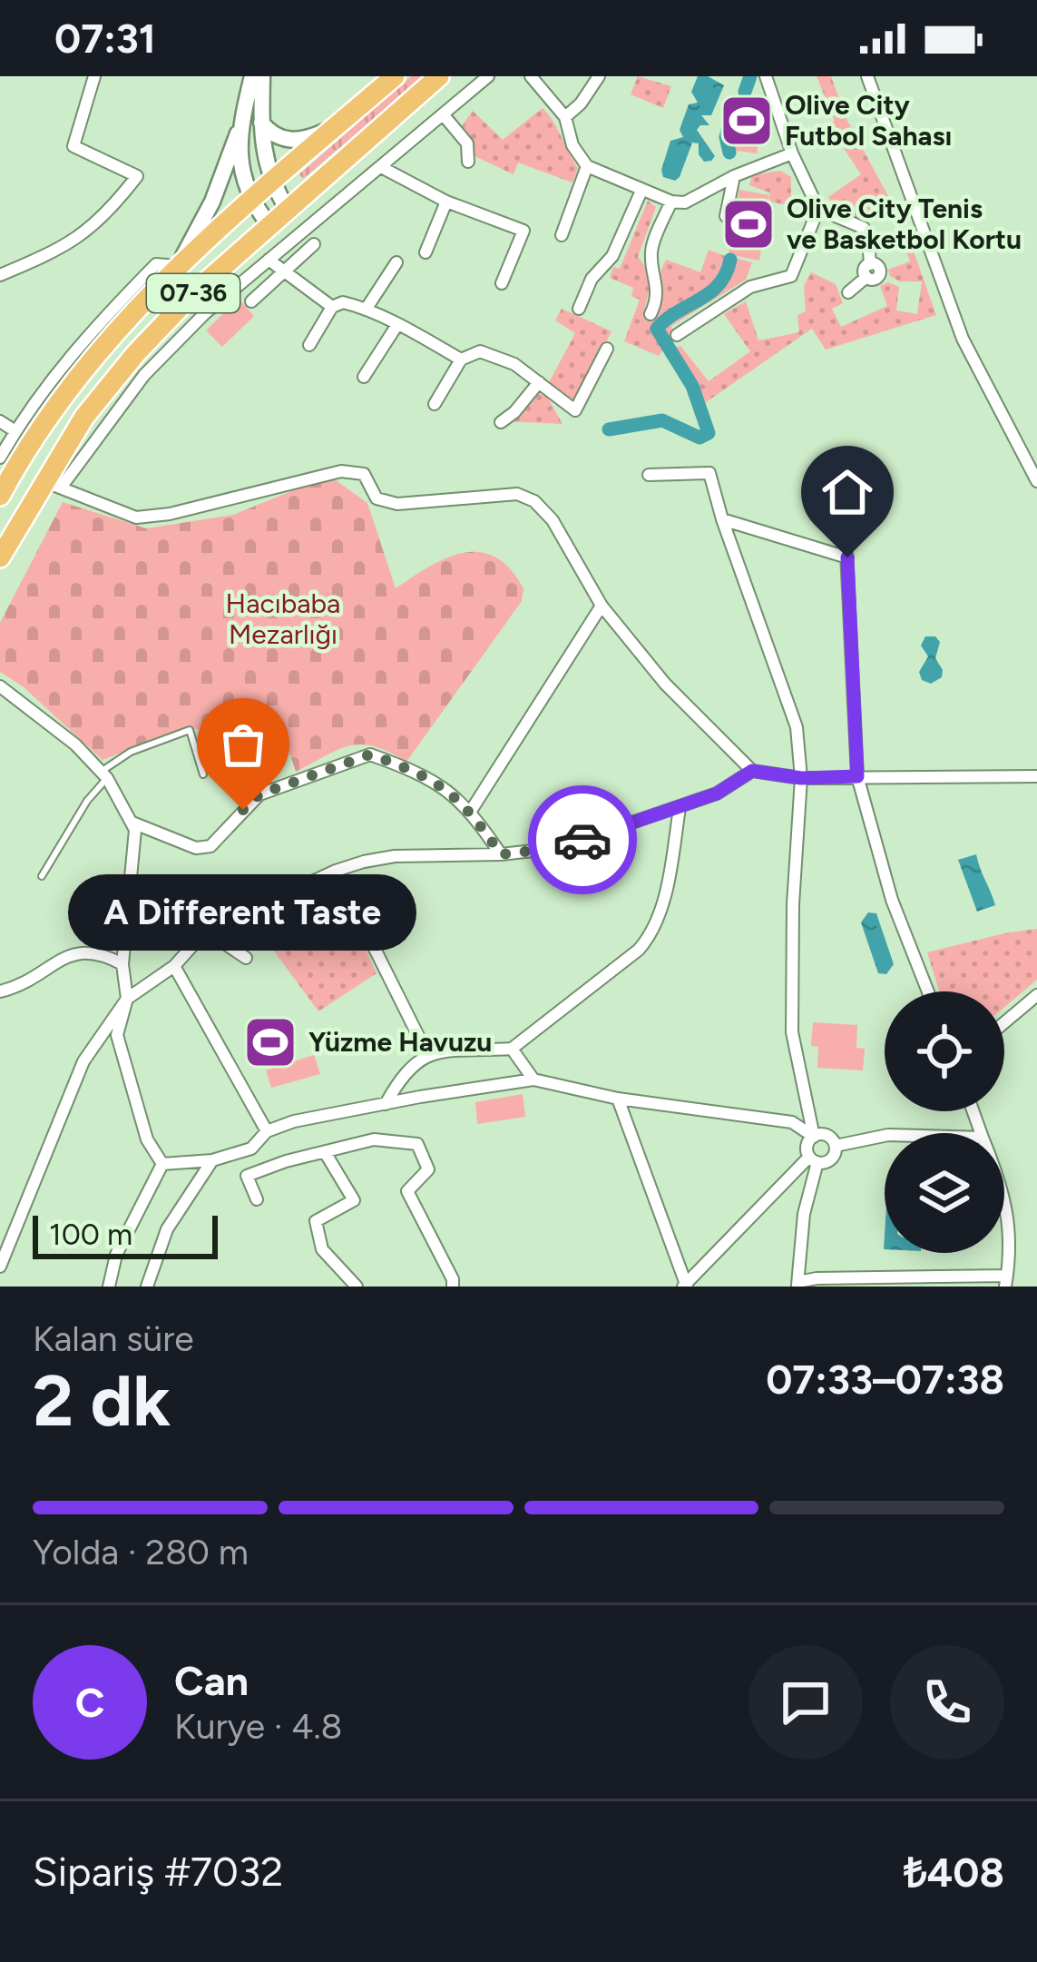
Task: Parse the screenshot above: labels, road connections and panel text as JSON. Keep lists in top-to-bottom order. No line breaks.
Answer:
{"streets":{"highway":["07-36"]},"parks":["Hacıbaba Mezarlığı"],"places":{"sports":["Olive City Futbol Sahası","Olive City Tenis ve Basketbol Kortu","Yüzme Havuzu"],"other":["A Different Taste"]},"scale_bar":"100 m","page":{"status":"07:31","bubble":"A Different Taste","scale":"100 m","heading":["2 dk","Kalan süre","07:33–07:38"],"panel":["Can","Kurye · 4.8","Sipariş #7032","₺408"],"bar":"Yolda · 280 m","round":"C"}}
